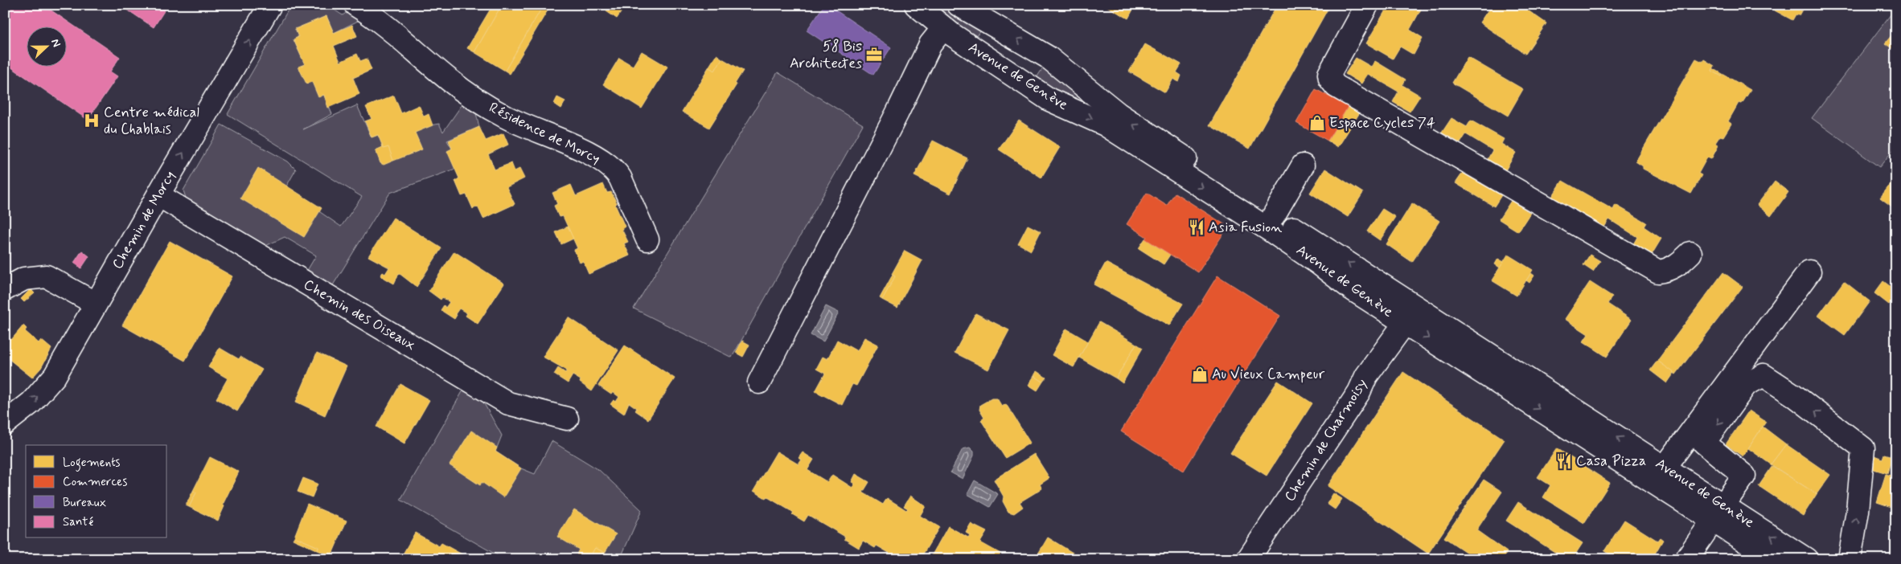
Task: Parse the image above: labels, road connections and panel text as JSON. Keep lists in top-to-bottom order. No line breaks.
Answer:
{"streets":{"main road":["Avenue de Genève","Résidence de Morcy","Chemin de Morcy","Chemin des Oiseaux","Chemin de Charmoisy"]},"crossings":[["Avenue de Genève","Chemin de Charmoisy"],["Chemin de Morcy","Chemin des Oiseaux"]],"one_way":["Chemin de Morcy"],"places":{"office":["58 Bis Architectes"],"hospital":["Centre médical du Chablais"],"shop":["Espace Cycles 74","Au Vieux Campeur"],"restaurant":["Asia Fusion","Casa Pizza"]},"legend":["Logements","Commerces","Bureaux","Santé"],"north":"right"}
